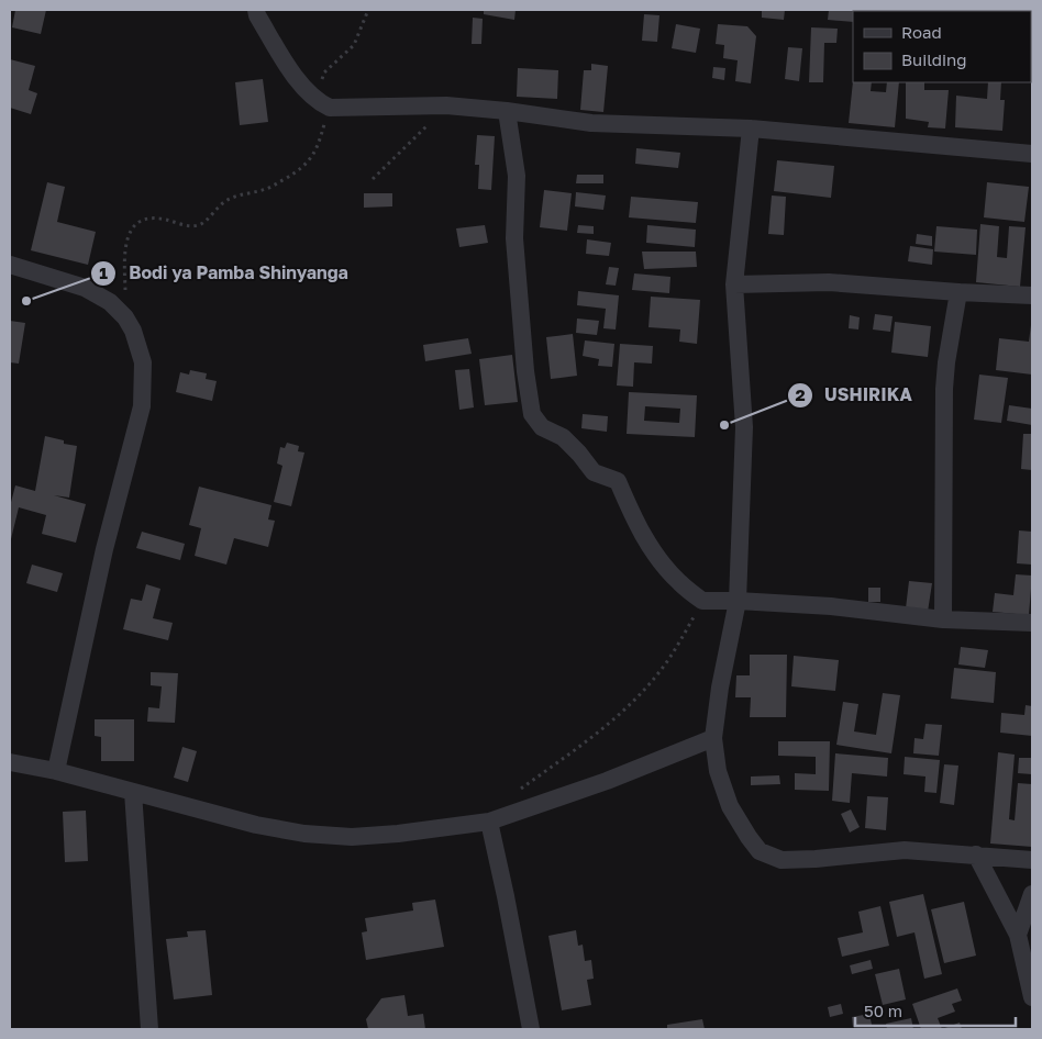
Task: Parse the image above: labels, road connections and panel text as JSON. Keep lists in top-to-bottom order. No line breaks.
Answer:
{"places":["Bodi ya Pamba Shinyanga","USHIRIKA"],"legend":["Road","Building"],"scale_bar":"50 m"}
